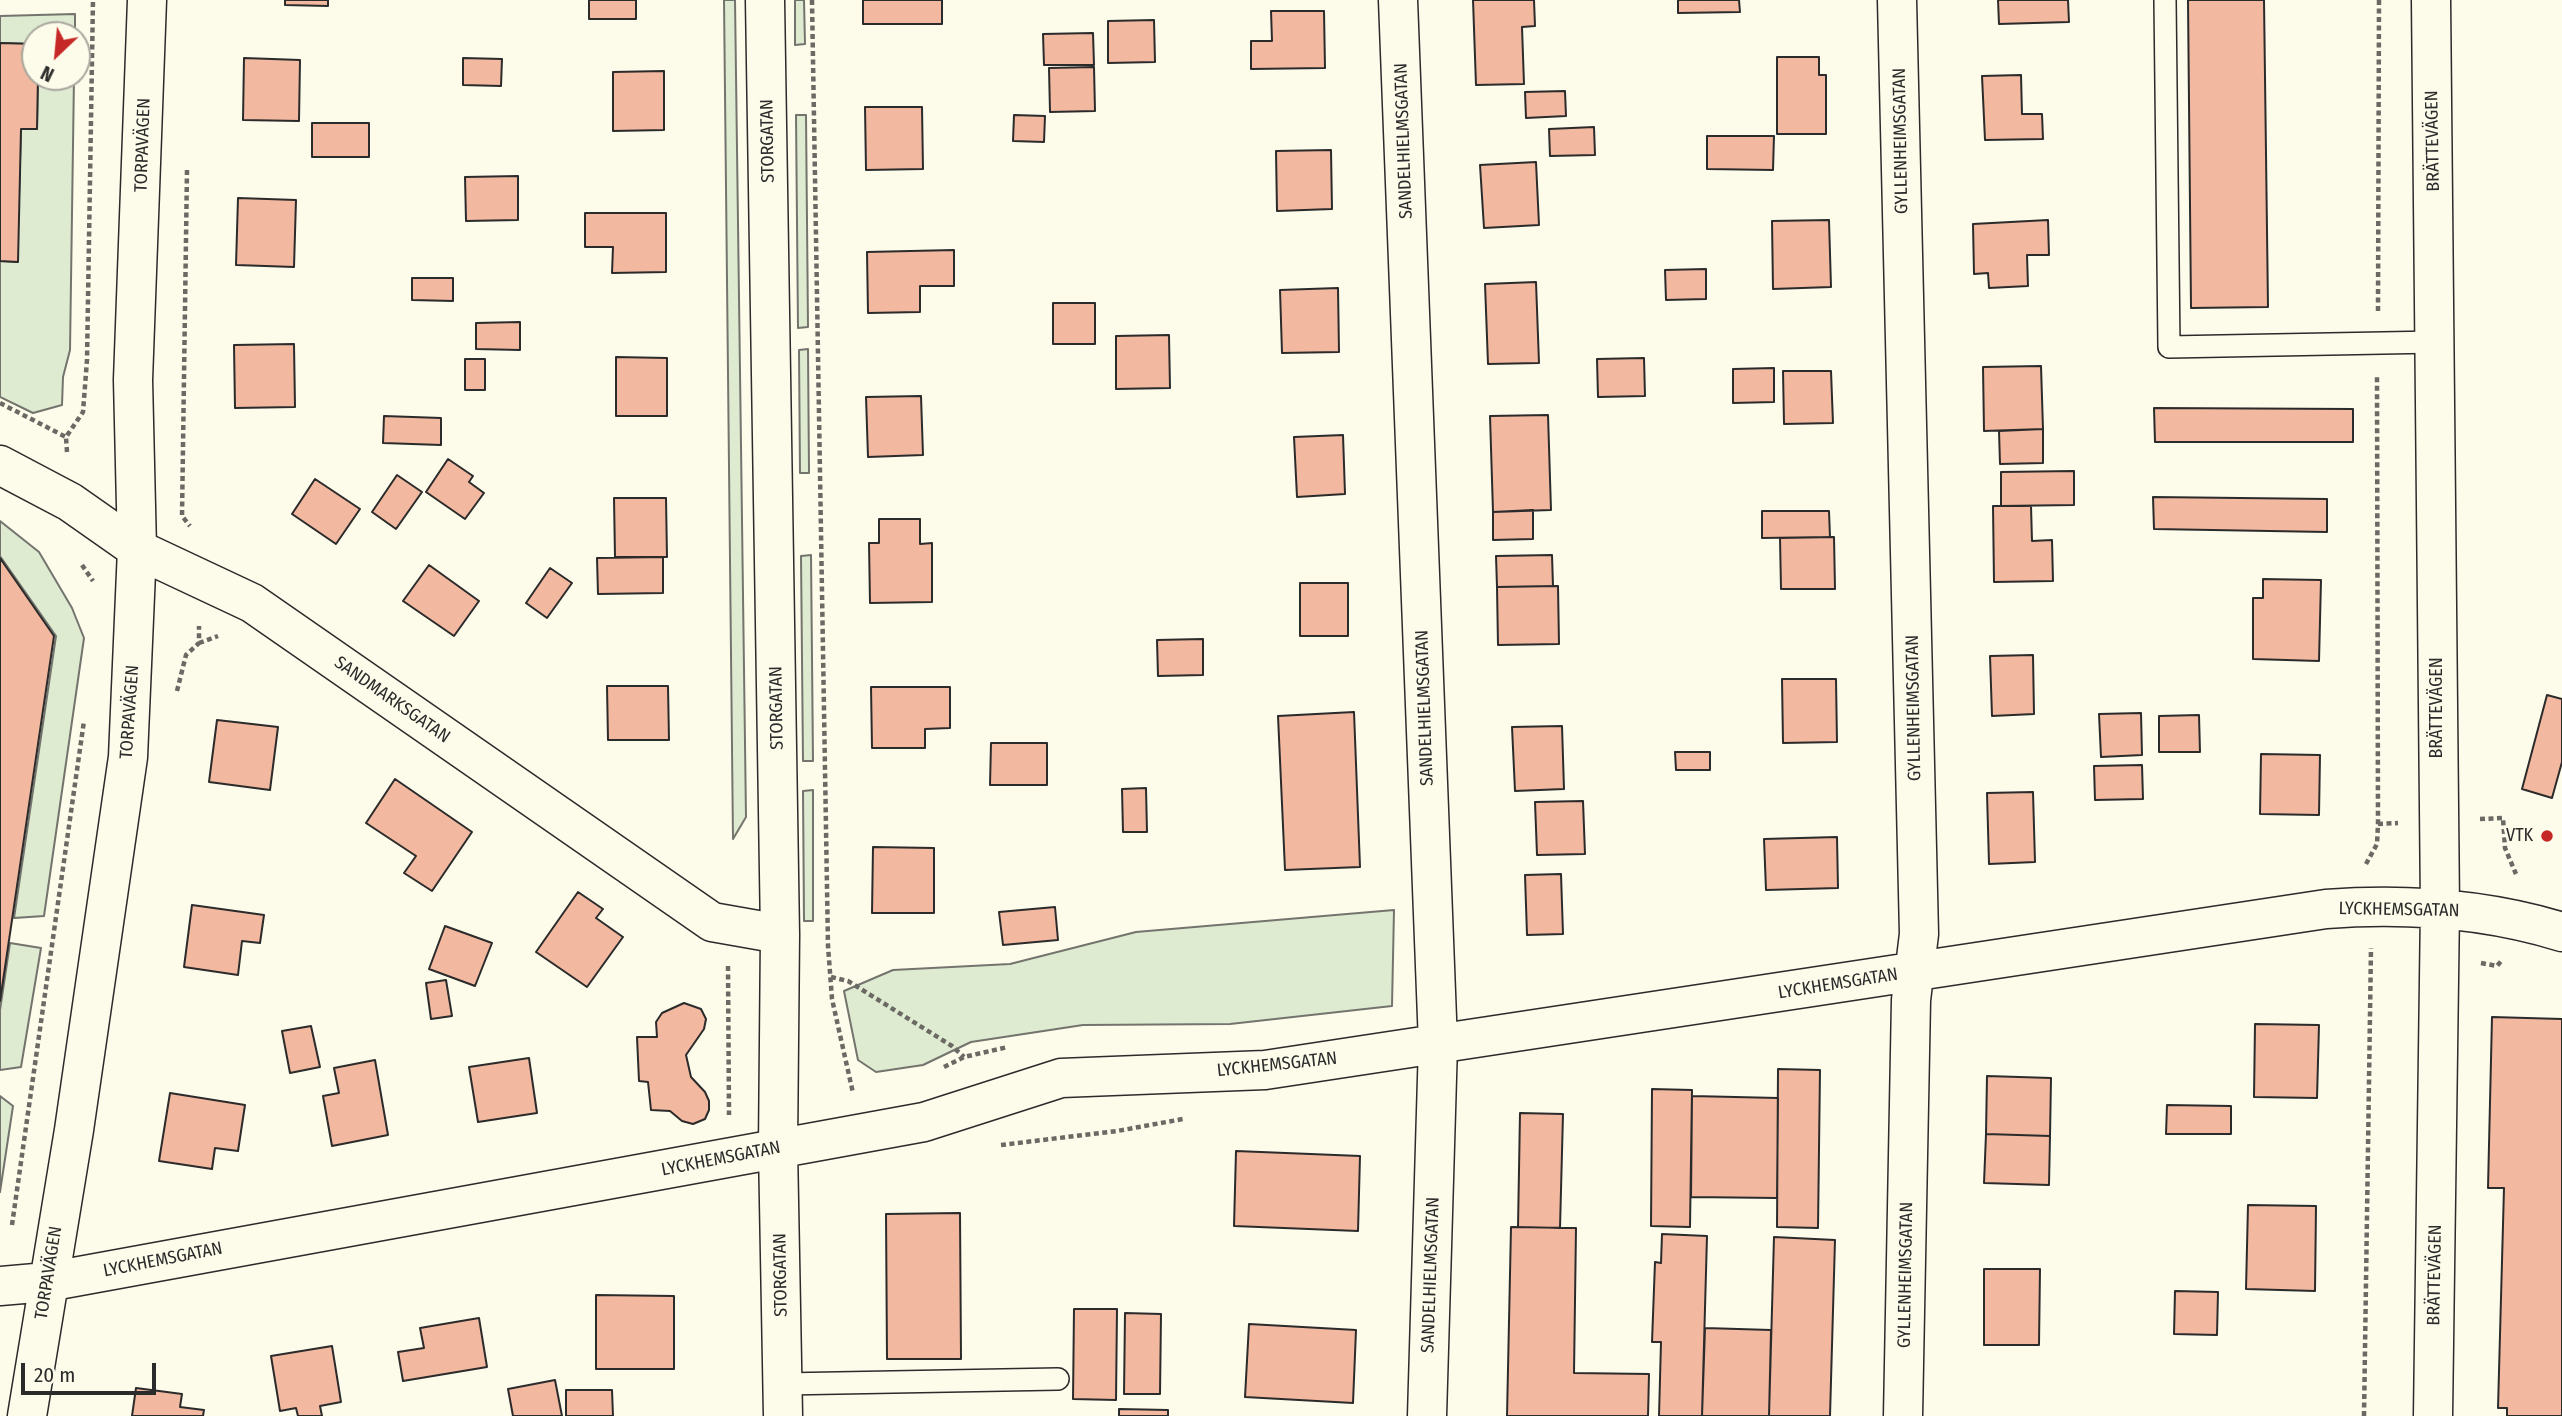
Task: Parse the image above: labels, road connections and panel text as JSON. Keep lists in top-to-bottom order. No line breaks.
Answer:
{"streets":{"street":["STORGATAN","SANDELHIELMSGATAN","GYLLENHEIMSGATAN","BRÄTTEVÄGEN","TORPAVÄGEN","SANDMARKSGATAN","LYCKHEMSGATAN"]},"crossings":[["STORGATAN","SANDMARKSGATAN"],["STORGATAN","LYCKHEMSGATAN"],["SANDELHIELMSGATAN","LYCKHEMSGATAN"],["GYLLENHEIMSGATAN","LYCKHEMSGATAN"],["BRÄTTEVÄGEN","LYCKHEMSGATAN"],["TORPAVÄGEN","SANDMARKSGATAN"],["TORPAVÄGEN","LYCKHEMSGATAN"]],"places":["VTK"],"scale_bar":"20 m","north":"bottom left"}
